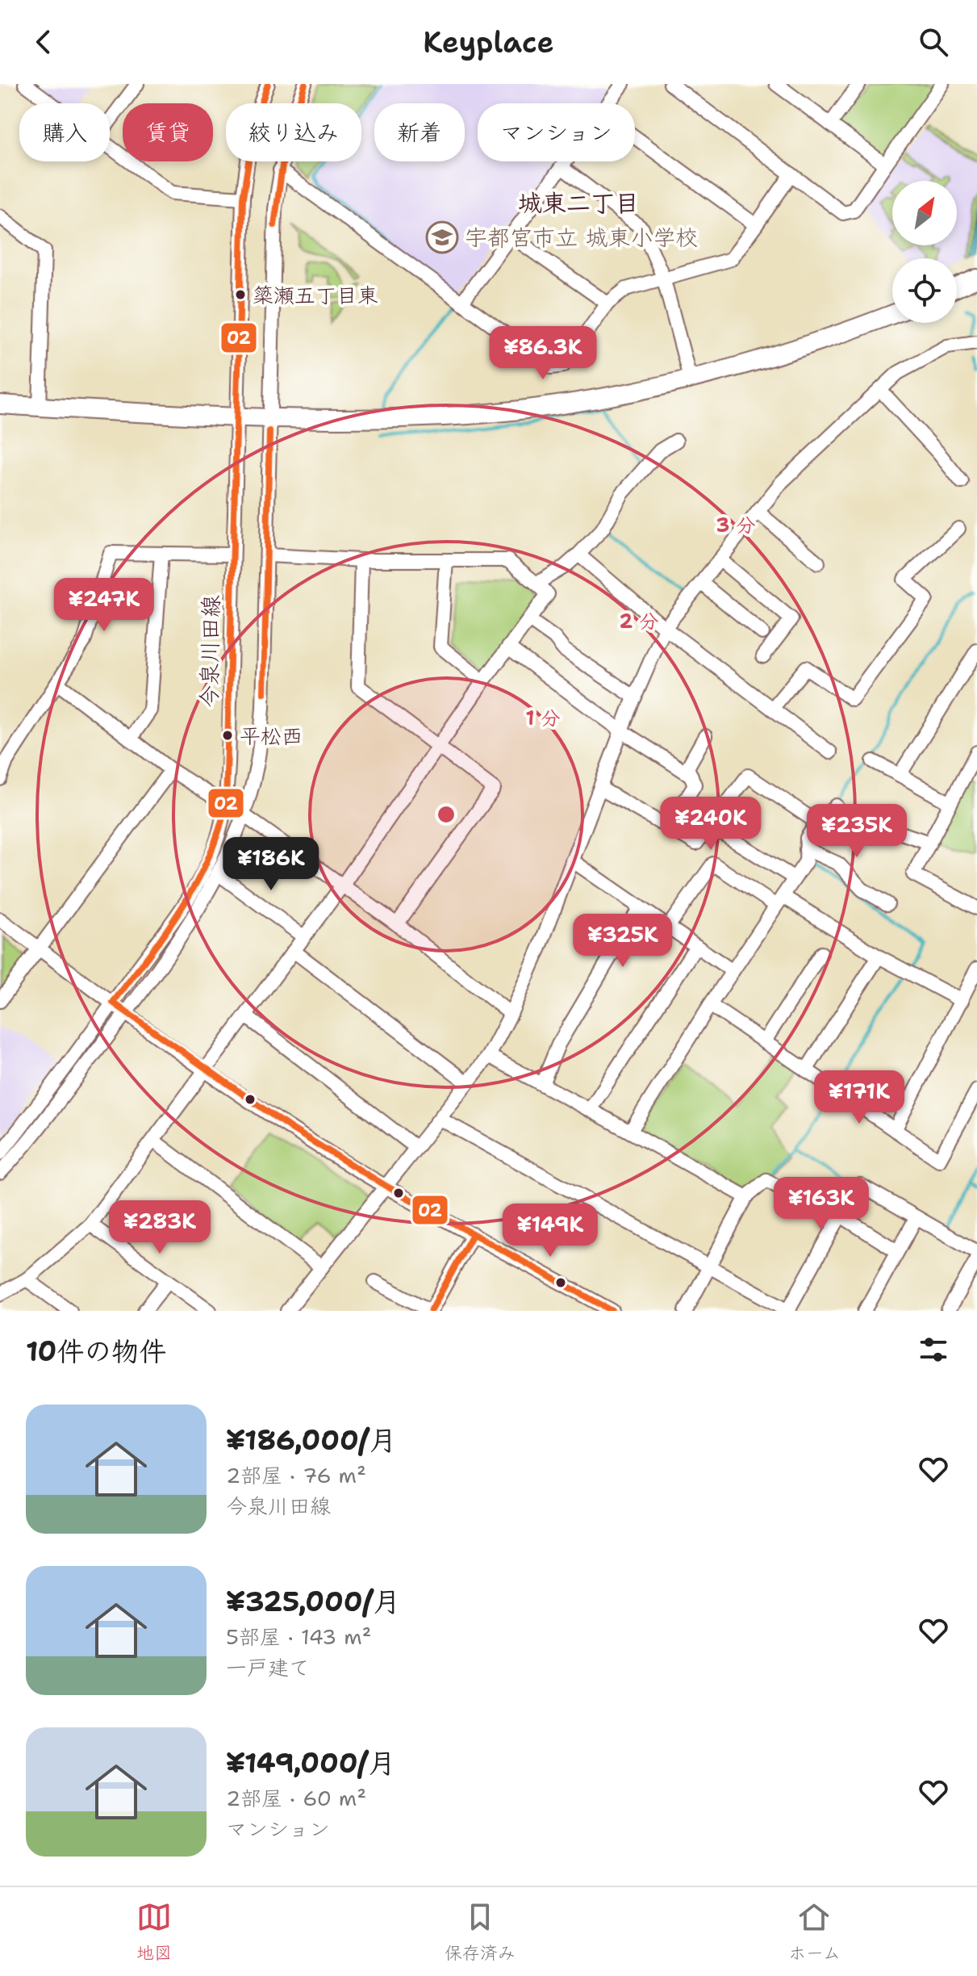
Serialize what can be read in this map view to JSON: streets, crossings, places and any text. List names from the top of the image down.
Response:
{
  "streets": {
    "street": ["今泉川田線"]
  },
  "districts": ["城東二丁目"],
  "places": {
    "school or university": ["宇都宮市立 城東小学校"],
    "other": ["簗瀬五丁目東", "平松西"]
  },
  "lines": ["transit line 02"],
  "north": "top right",
  "page": {
    "header": "Keyplace",
    "chip": [
      "購入",
      "賃貸",
      "絞り込み",
      "新着",
      "マンション"
    ],
    "price": [
      "¥86.3K",
      "¥247K",
      "¥240K",
      "¥235K",
      "¥186K",
      "¥325K",
      "¥171K",
      "¥163K",
      "¥283K",
      "¥149K"
    ],
    "heading": "10件の物件",
    "list": [
      {
        "name": "¥186,000/月",
        "note": "2部屋 · 76 m² · 今泉川田線"
      },
      {
        "name": "¥325,000/月",
        "note": "5部屋 · 143 m² · 一戸建て"
      },
      {
        "name": "¥149,000/月",
        "note": "2部屋 · 60 m² · マンション"
      }
    ],
    "tabs": ["地図", "保存済み", "ホーム"]
  },
  "rings": ["3 分", "2 分", "1 分"]
}
